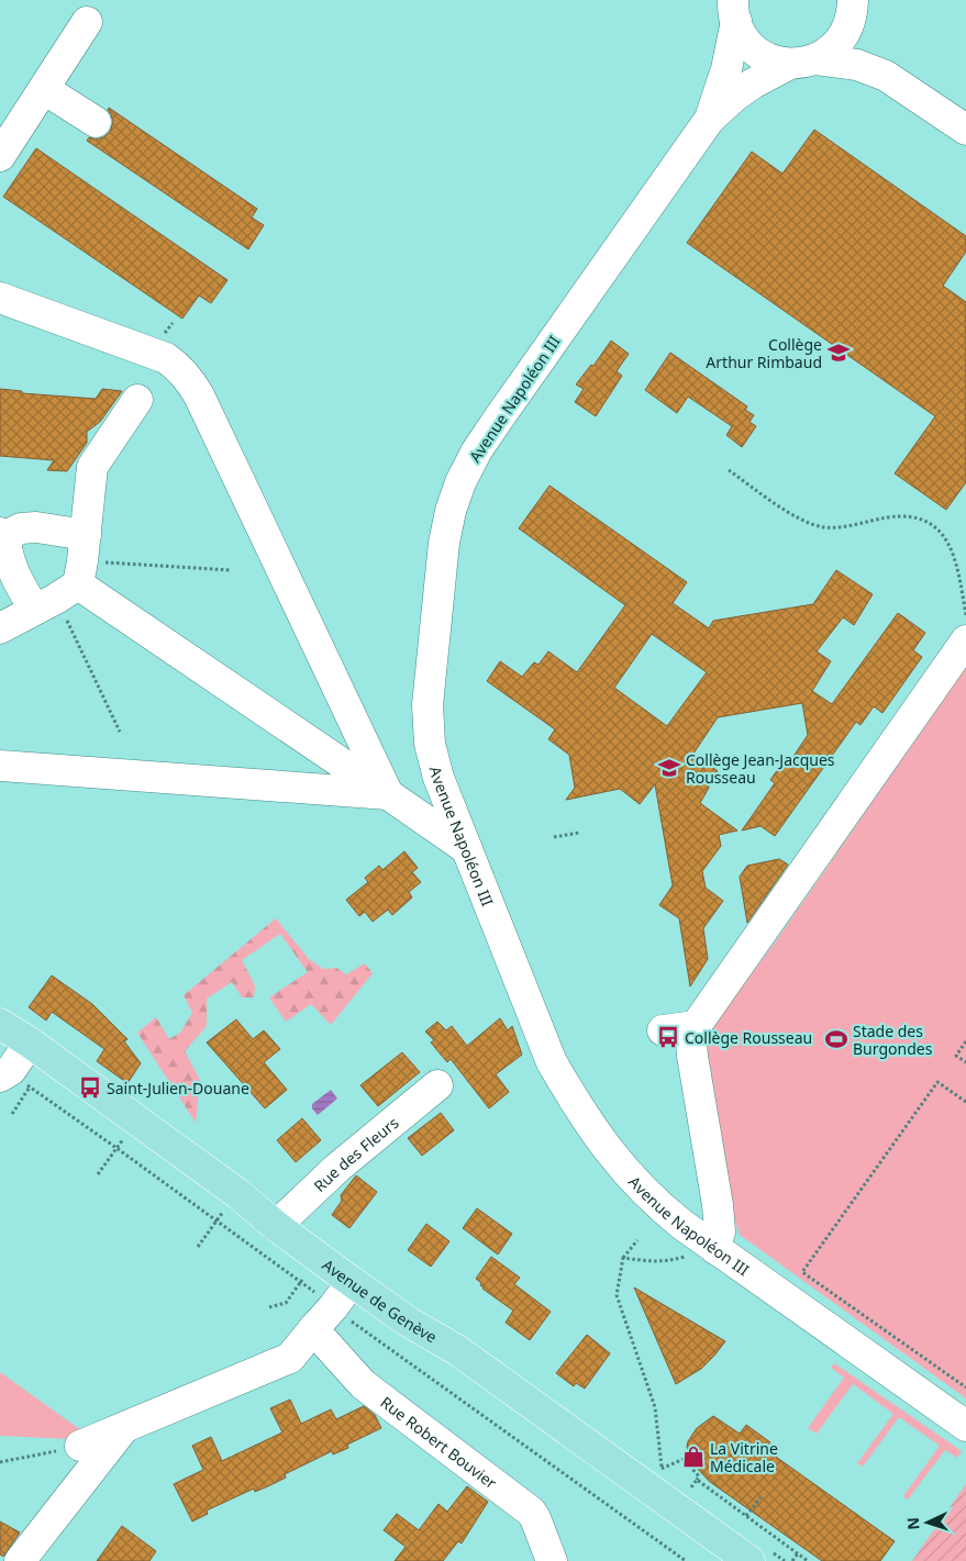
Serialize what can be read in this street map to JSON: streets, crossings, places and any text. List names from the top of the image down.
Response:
{
  "streets": {
    "main road": ["Avenue de Genève"],
    "street": ["Avenue Napoléon III", "Rue des Fleurs", "Rue Robert Bouvier"]
  },
  "crossings": [
    ["Rue des Fleurs", "Avenue de Genève"]
  ],
  "places": {
    "school or university": ["Collège Arthur Rimbaud", "Collège Jean-Jacques Rousseau"],
    "bus stop": ["Collège Rousseau", "Saint-Julien-Douane"],
    "sports": ["Stade des Burgondes"],
    "shop": ["La Vitrine Médicale"]
  },
  "north": "left"
}
